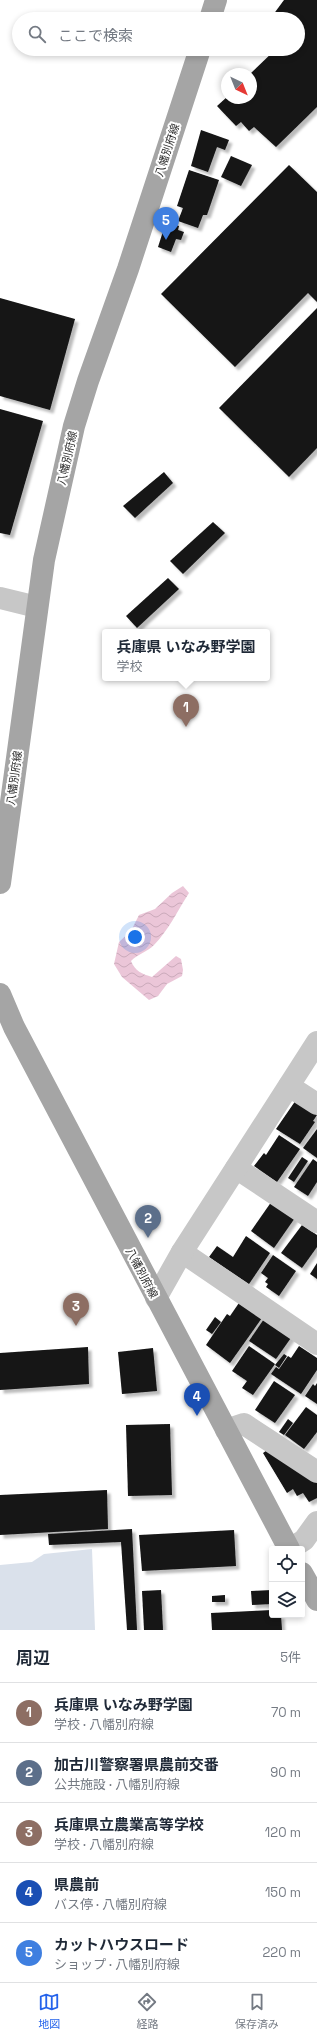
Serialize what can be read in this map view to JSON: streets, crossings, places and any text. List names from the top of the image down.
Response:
{
  "streets": {
    "main road": ["八幡別府線"]
  },
  "north": "bottom right",
  "page": {
    "search": "ここで検索",
    "pins": [
      "5",
      "1",
      "2",
      "3",
      "4"
    ],
    "popup": ["兵庫県 いなみ野学園", "学校"],
    "heading": ["周辺", "5件"],
    "list": [
      {
        "mark": "1",
        "name": "兵庫県 いなみ野学園",
        "note": "学校 · 八幡別府線",
        "value": "70 m"
      },
      {
        "mark": "2",
        "name": "加古川警察署県農前交番",
        "note": "公共施設 · 八幡別府線",
        "value": "90 m"
      },
      {
        "mark": "3",
        "name": "兵庫県立農業高等学校",
        "note": "学校 · 八幡別府線",
        "value": "120 m"
      },
      {
        "mark": "4",
        "name": "県農前",
        "note": "バス停 · 八幡別府線",
        "value": "150 m"
      },
      {
        "mark": "5",
        "name": "カットハウスロード",
        "note": "ショップ · 八幡別府線",
        "value": "220 m"
      }
    ],
    "nav": ["地図", "経路", "保存済み"]
  }
}
